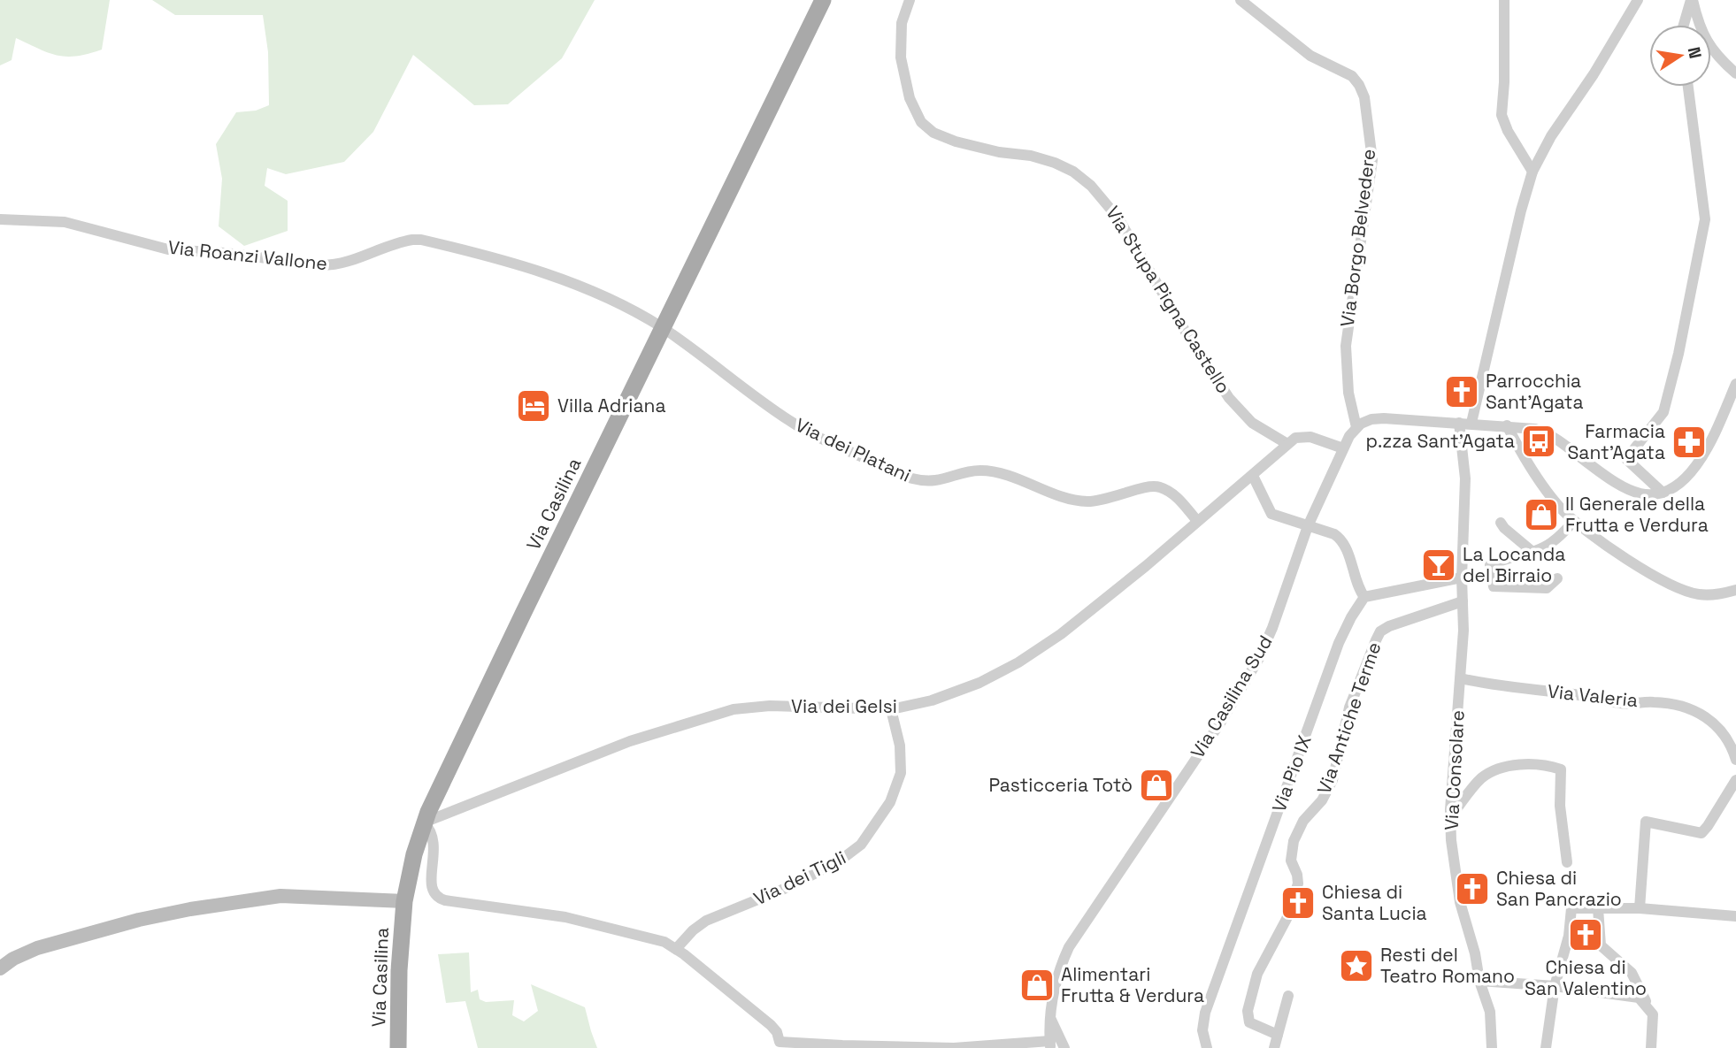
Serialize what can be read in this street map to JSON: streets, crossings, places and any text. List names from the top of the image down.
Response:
{
  "streets": {
    "main road": ["Via Casilina"],
    "street": [
      "Via Borgo Belvedere",
      "Via Roanzi Vallone",
      "Via Stupa Pigna Castello",
      "Via dei Platani",
      "Via Valeria",
      "Via Casilina Sud",
      "Via dei Gelsi",
      "Via Antiche Terme",
      "Via Consolare",
      "Via Pio IX",
      "Via dei Tigli"
    ]
  },
  "crossings": [
    ["Via Borgo Belvedere", "Via Casilina Sud"],
    ["Via Roanzi Vallone", "Via dei Platani"],
    ["Via Roanzi Vallone", "Via Casilina"],
    ["Via Stupa Pigna Castello", "Via dei Gelsi"],
    ["Via dei Platani", "Via Casilina"],
    ["Via dei Platani", "Via dei Gelsi"],
    ["Via Casilina", "Via dei Gelsi"],
    ["Via Valeria", "Via Consolare"],
    ["Via dei Gelsi", "Via dei Tigli"],
    ["Via Antiche Terme", "Via Consolare"]
  ],
  "places": {
    "church": [
      "Parrocchia Sant'Agata",
      "Chiesa di San Pancrazio",
      "Chiesa di Santa Lucia",
      "Chiesa di San Valentino"
    ],
    "hotel": ["Villa Adriana"],
    "bus stop": ["p.zza Sant'Agata"],
    "pharmacy": ["Farmacia Sant'Agata"],
    "shop": ["Il Generale della Frutta e Verdura", "Pasticceria Totò", "Alimentari Frutta & Verdura"],
    "bar": ["La Locanda del Birraio"],
    "place": ["Resti del Teatro Romano"]
  },
  "north": "right"
}
